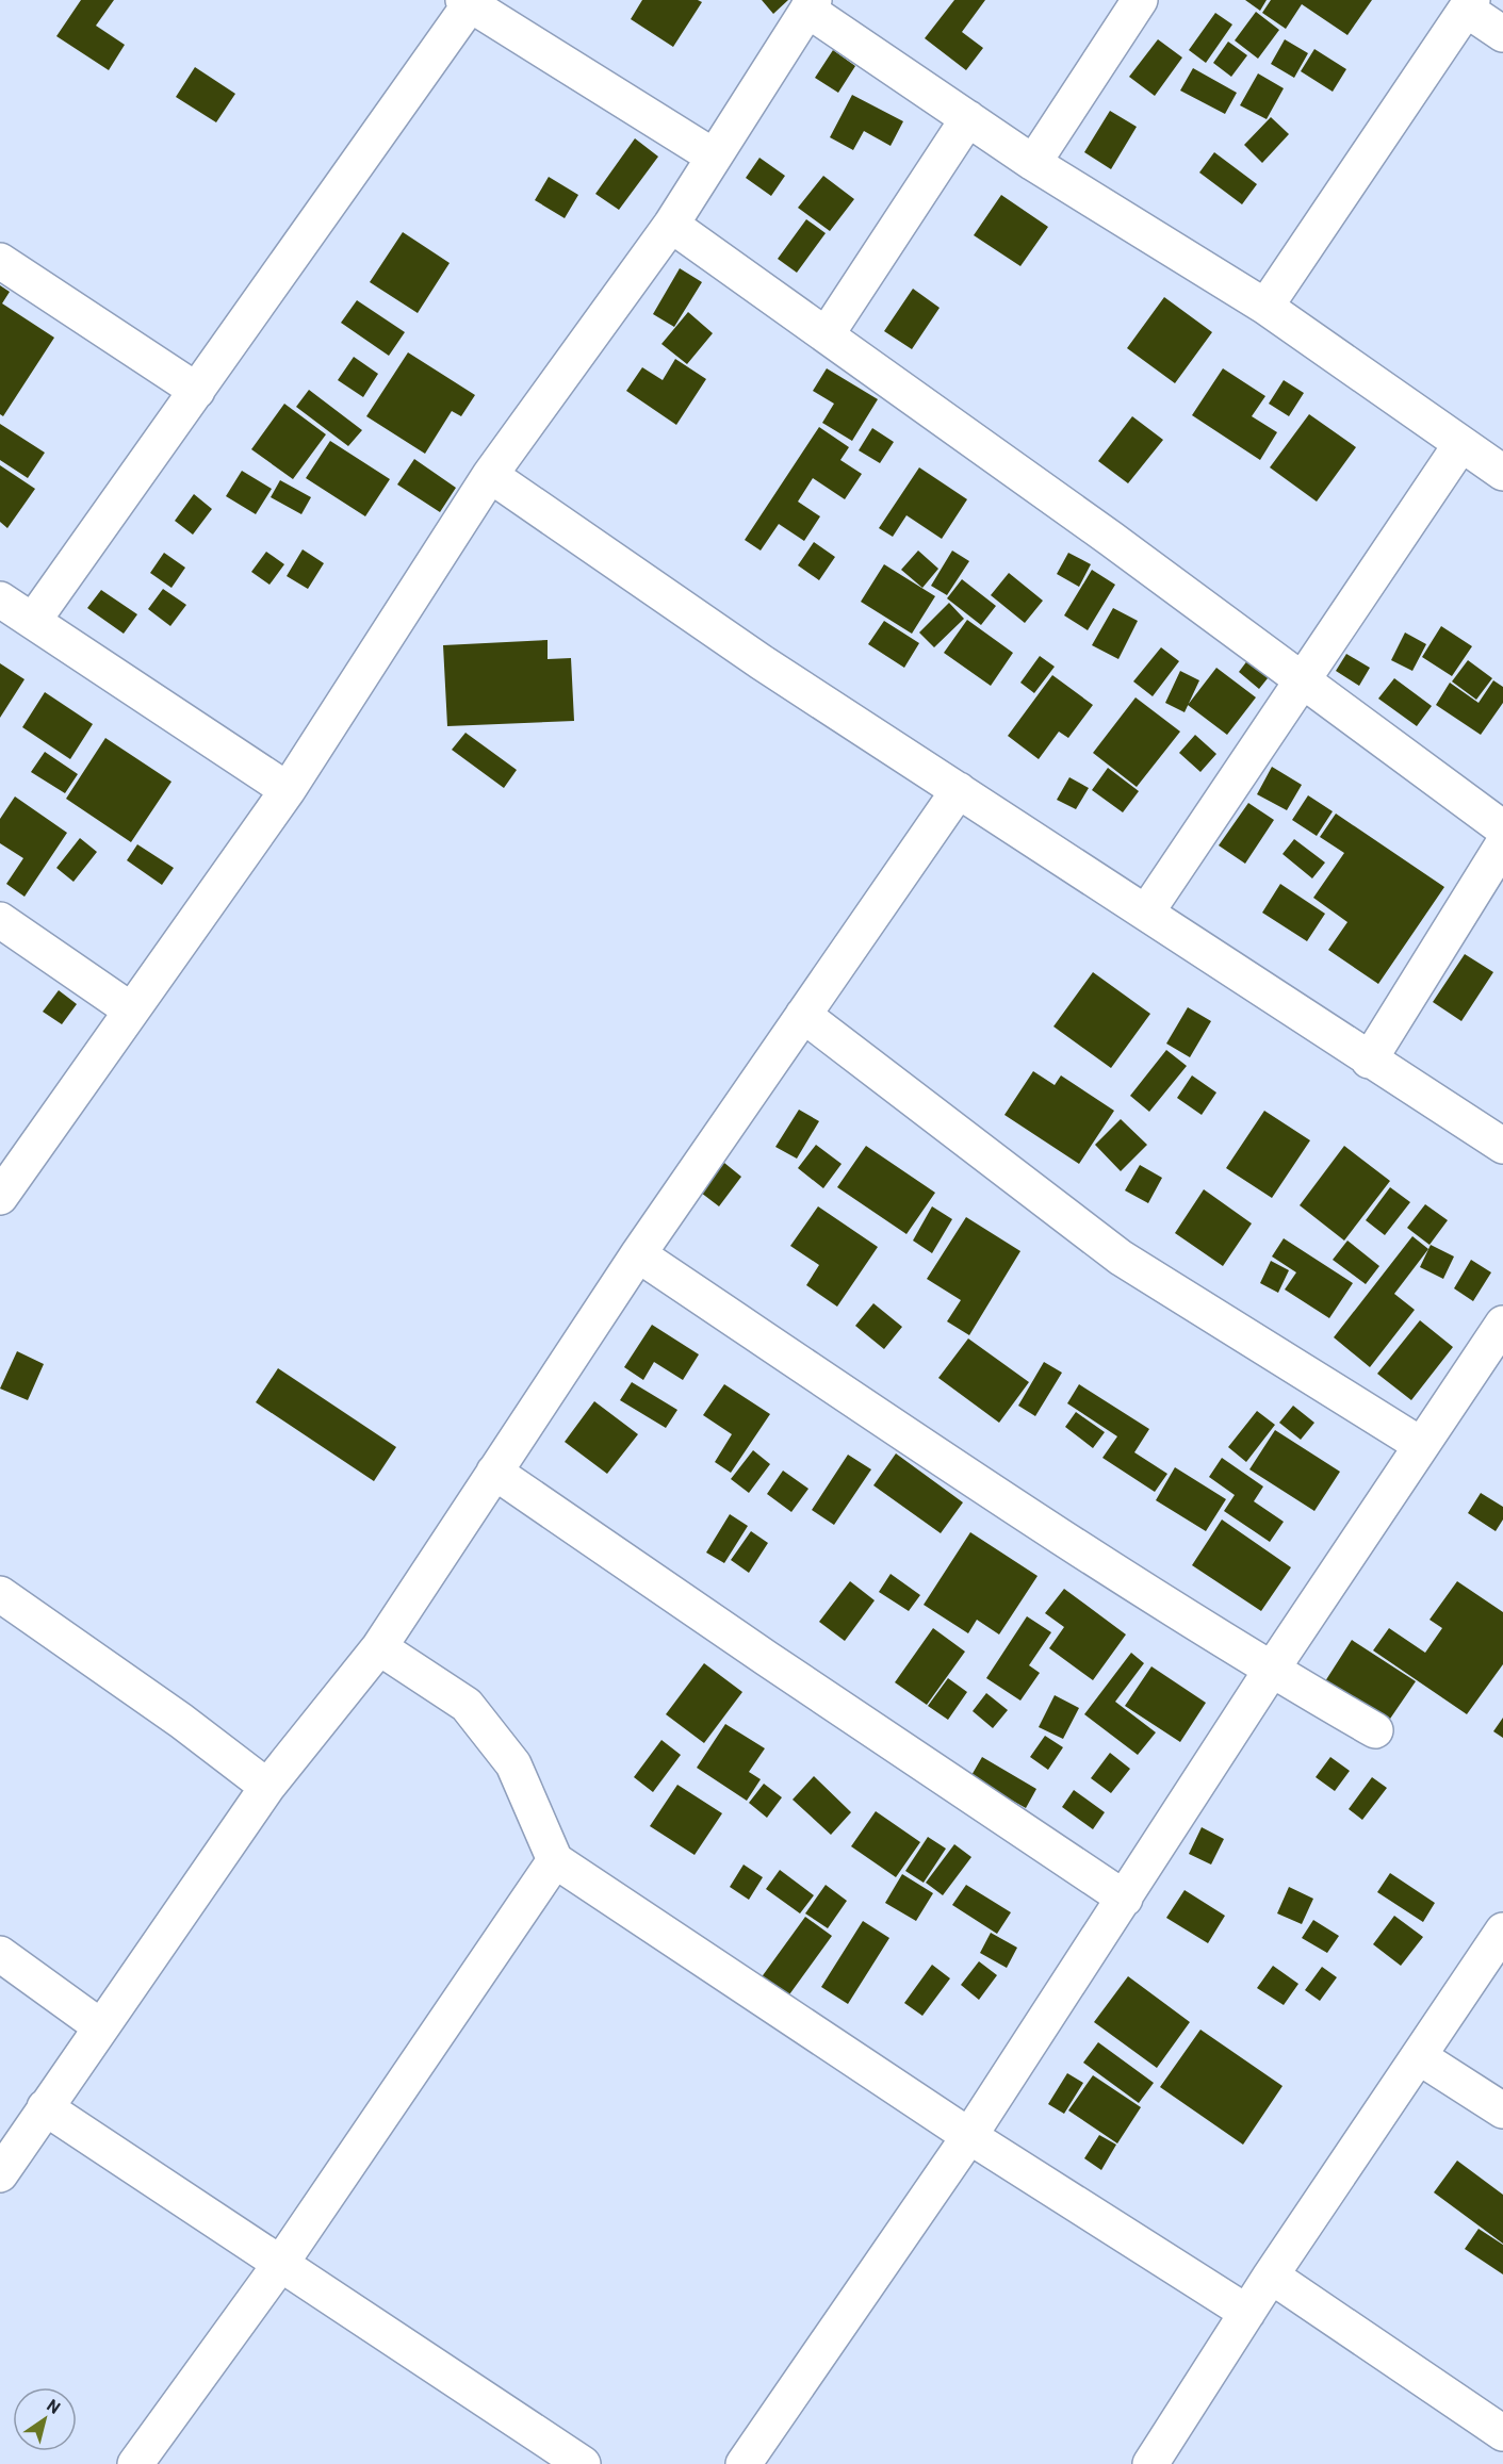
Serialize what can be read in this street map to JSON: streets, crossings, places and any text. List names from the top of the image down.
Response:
{
  "north": "top right"
}
